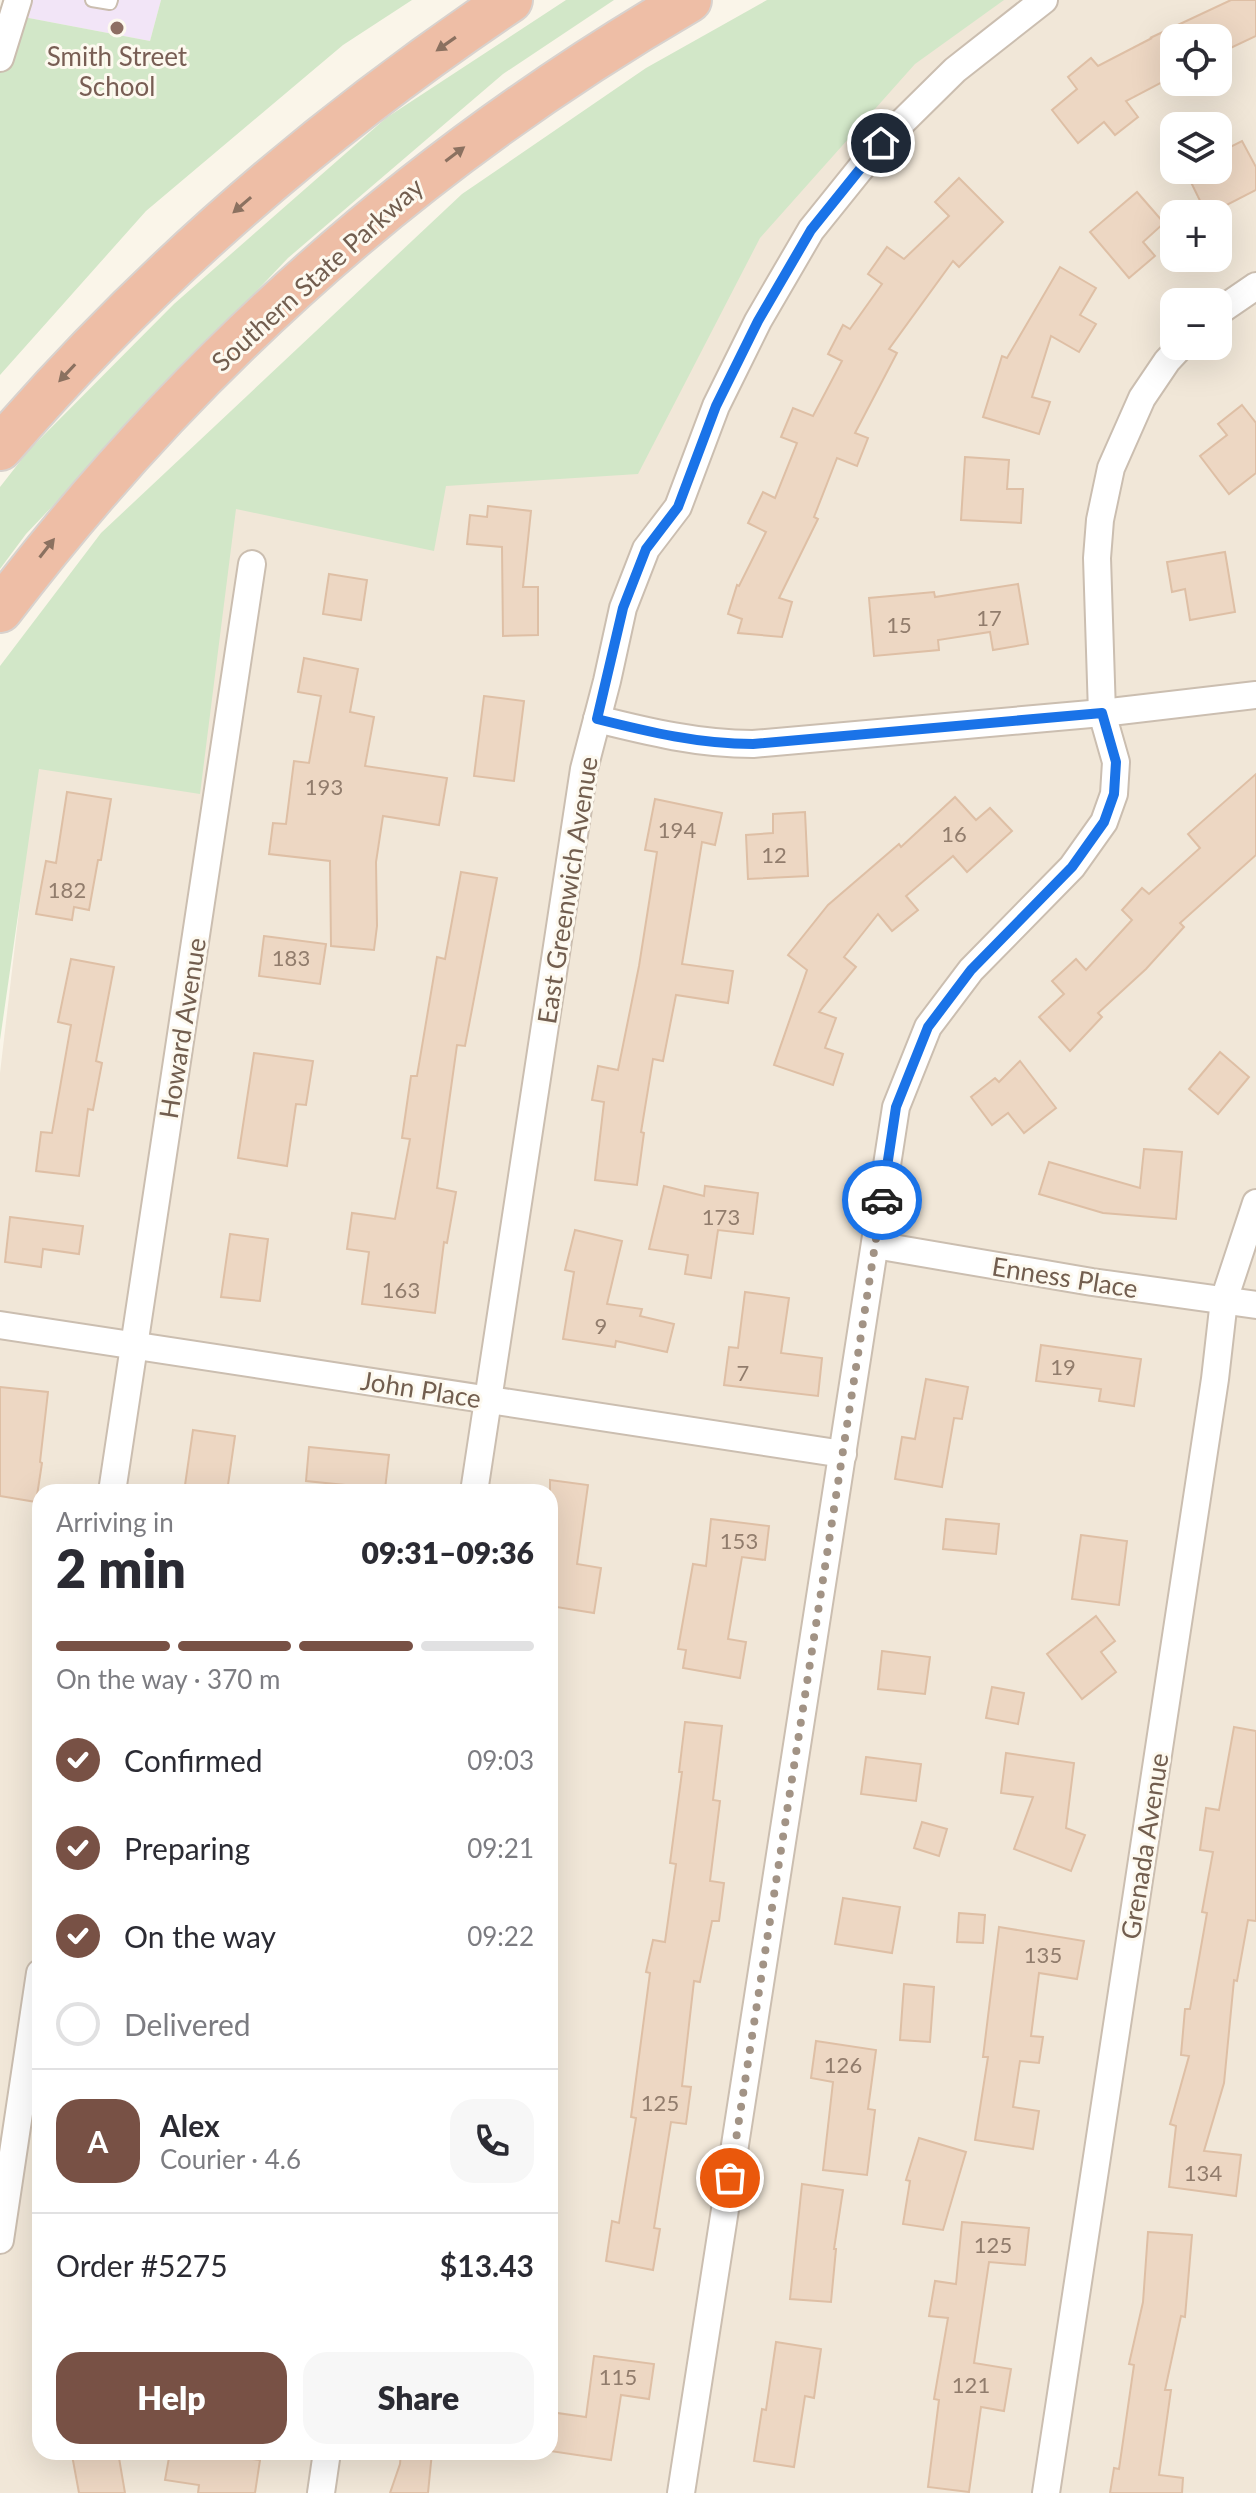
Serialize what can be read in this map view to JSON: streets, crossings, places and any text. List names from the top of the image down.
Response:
{
  "streets": {
    "highway": ["Southern State Parkway"],
    "street": [
      "East Greenwich Avenue",
      "Howard Avenue",
      "Enness Place",
      "John Place",
      "Grenada Avenue"
    ]
  },
  "crossings": [
    ["East Greenwich Avenue", "John Place"],
    ["Howard Avenue", "John Place"],
    ["Enness Place", "Grenada Avenue"]
  ],
  "places": ["Smith Street School"],
  "house_numbers": [
    "17",
    "15",
    "193",
    "194",
    "16",
    "12",
    "182",
    "183",
    "173",
    "163",
    "9",
    "19",
    "7",
    "153",
    "135",
    "126",
    "125",
    "134",
    "125",
    "115",
    "121"
  ],
  "page": {
    "map_buttons": ["+", "−"],
    "heading": ["2 min", "Arriving in", "09:31–09:36"],
    "panel": [
      "Alex",
      "Courier · 4.6",
      "Order #5275",
      "$13.43"
    ],
    "bar": "On the way · 370 m",
    "list": [
      ["Confirmed", "09:03"],
      ["Preparing", "09:21"],
      ["On the way", "09:22"],
      "Delivered"
    ],
    "round": "A",
    "buttons": ["Help", "Share"]
  }
}
